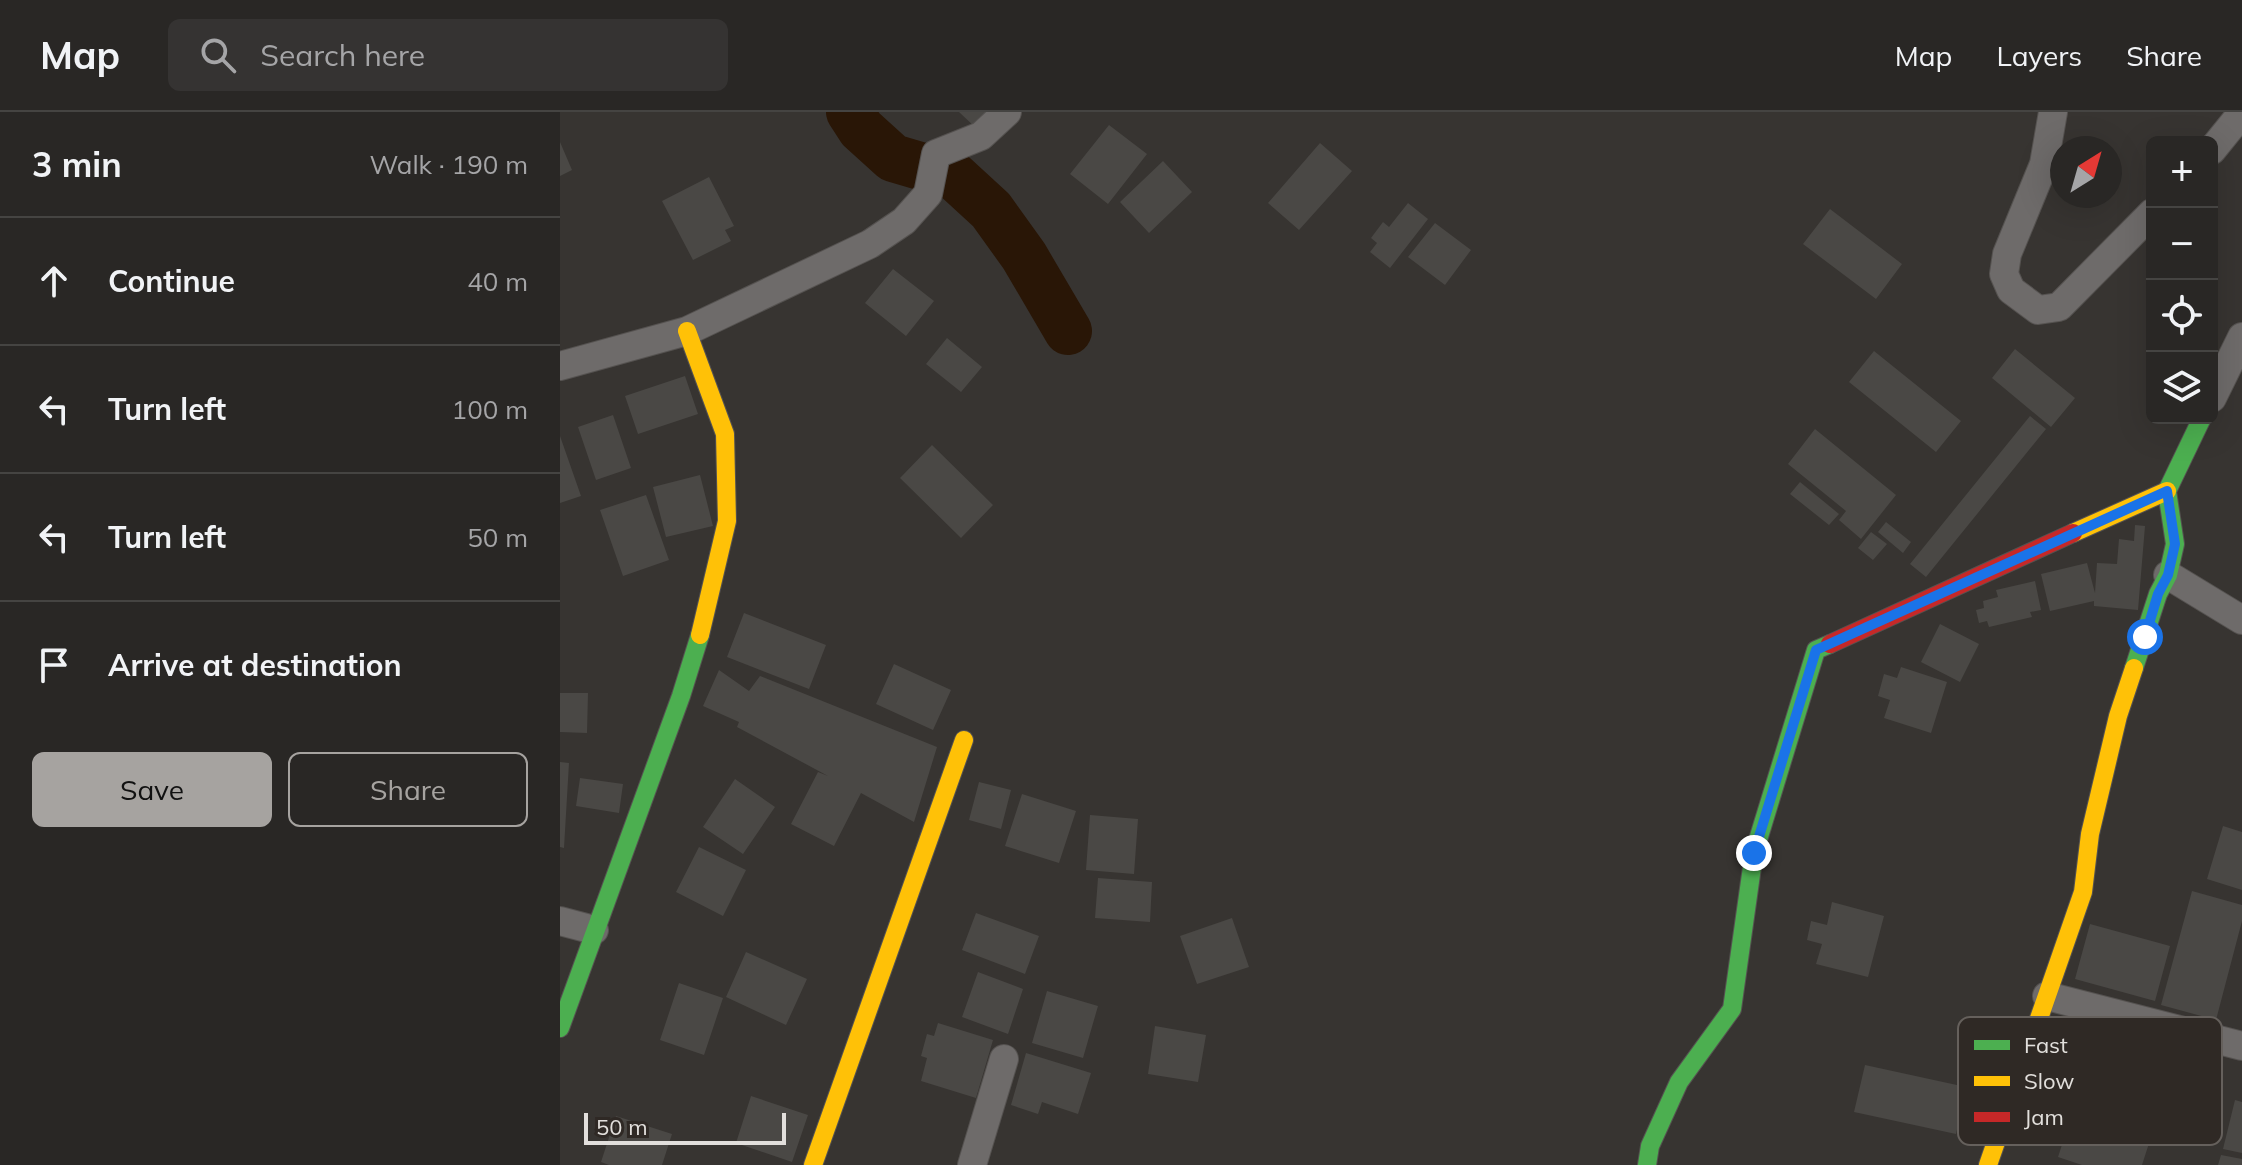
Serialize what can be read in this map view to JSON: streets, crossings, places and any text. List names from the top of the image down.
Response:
{
  "legend": ["Fast", "Slow", "Jam"],
  "scale_bar": "50 m",
  "north": "top right",
  "page": {
    "header": "Map",
    "search": "Search here",
    "nav": ["Map", "Layers", "Share"],
    "heading": ["3 min", "Walk · 190 m"],
    "map_buttons": ["+", "−"],
    "list": [
      ["Continue", "40 m"],
      ["Turn left", "100 m"],
      ["Turn left", "50 m"],
      "Arrive at destination"
    ],
    "buttons": ["Save", "Share"],
    "scale": "50 m"
  }
}
